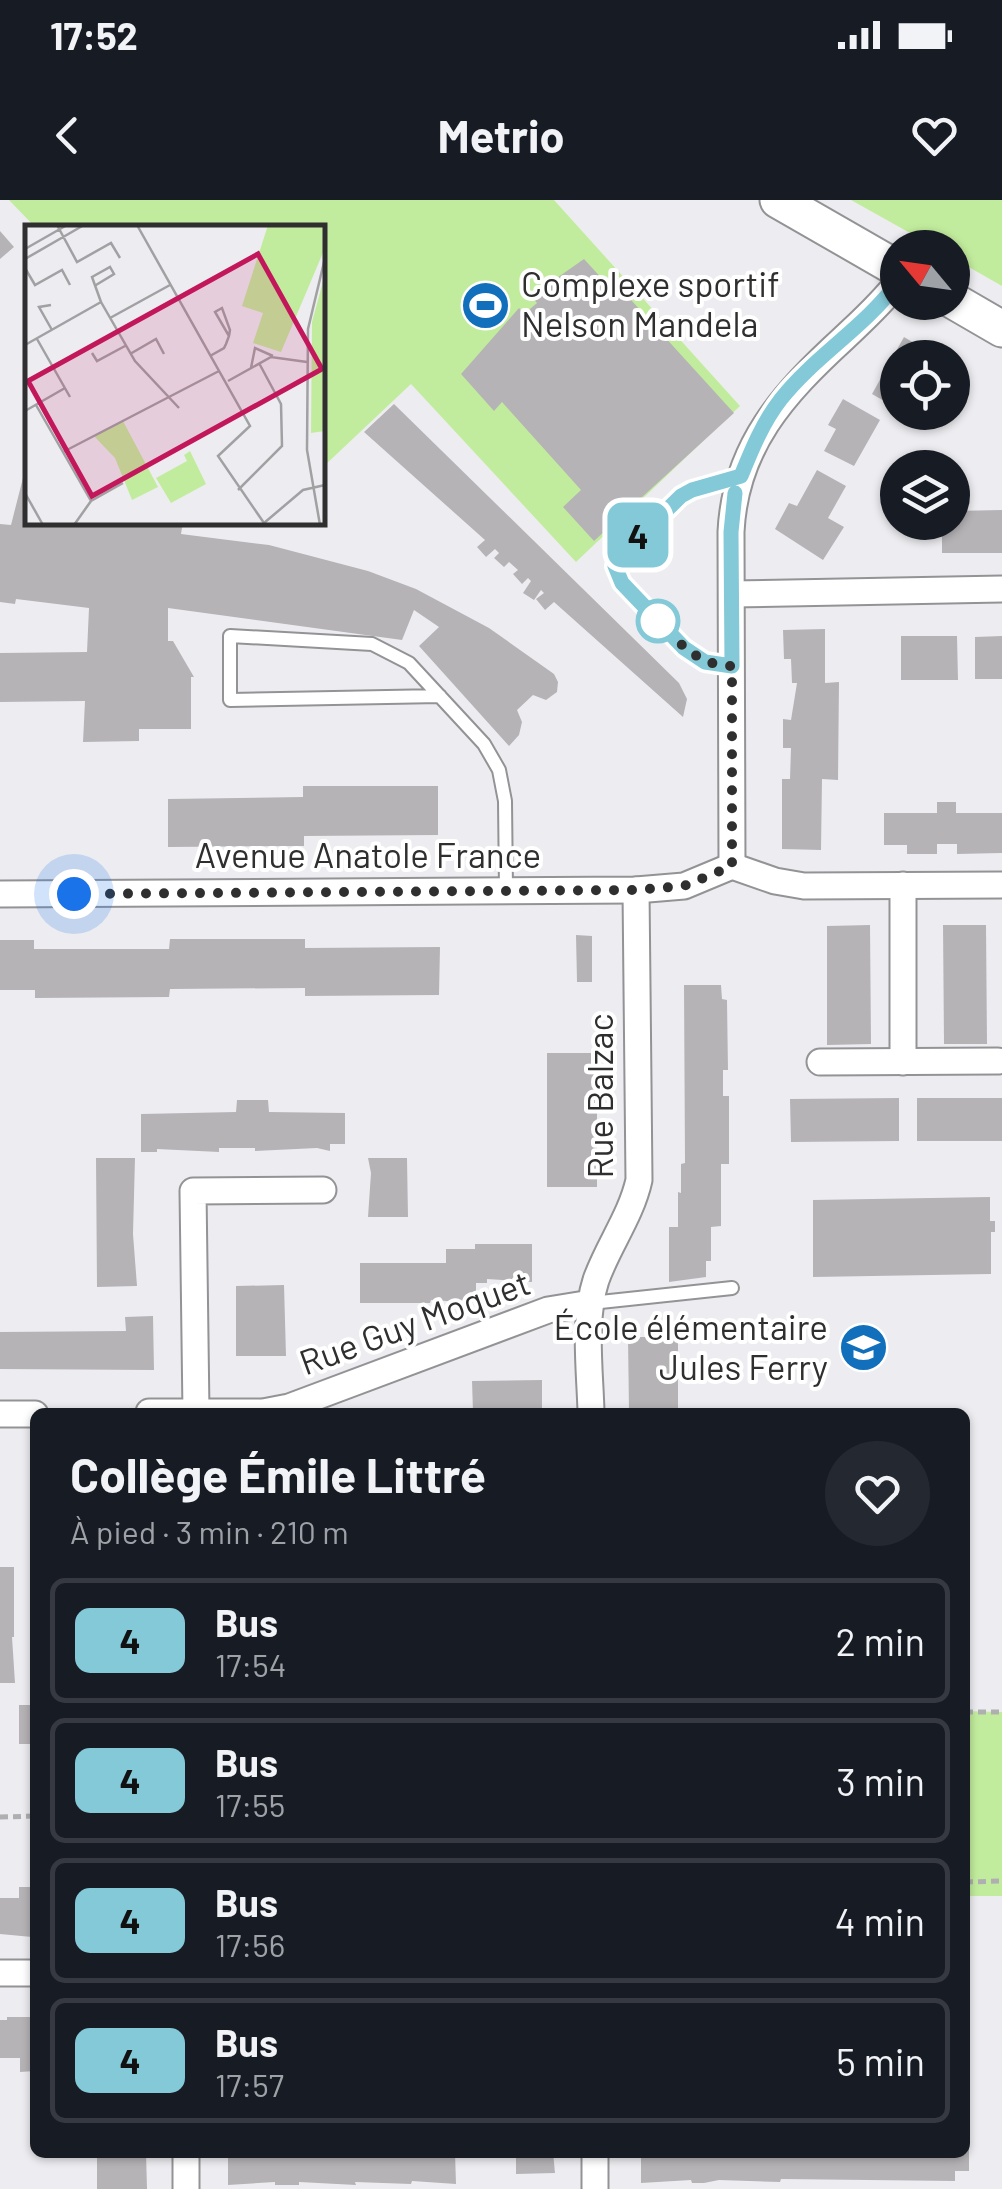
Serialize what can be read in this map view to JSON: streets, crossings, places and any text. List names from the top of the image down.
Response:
{
  "streets": {
    "street": ["Avenue Anatole France", "Rue Balzac", "Rue Guy Moquet"]
  },
  "crossings": [
    ["Avenue Anatole France", "Rue Balzac"],
    ["Rue Balzac", "Rue Guy Moquet"]
  ],
  "places": {
    "sports": ["Complexe sportif Nelson Mandela"],
    "school or university": ["École élémentaire Jules Ferry"]
  },
  "lines": ["bus line 4"],
  "north": "top left",
  "page": {
    "status": "17:52",
    "header": "Metrio",
    "on_map": "4",
    "heading": ["Collège Émile Littré", "À pied · 3 min · 210 m"],
    "list": [
      {
        "mark": "4",
        "name": "Bus",
        "note": "17:54",
        "value": "2 min"
      },
      {
        "mark": "4",
        "name": "Bus",
        "note": "17:55",
        "value": "3 min"
      },
      {
        "mark": "4",
        "name": "Bus",
        "note": "17:56",
        "value": "4 min"
      },
      {
        "mark": "4",
        "name": "Bus",
        "note": "17:57",
        "value": "5 min"
      }
    ]
  }
}
